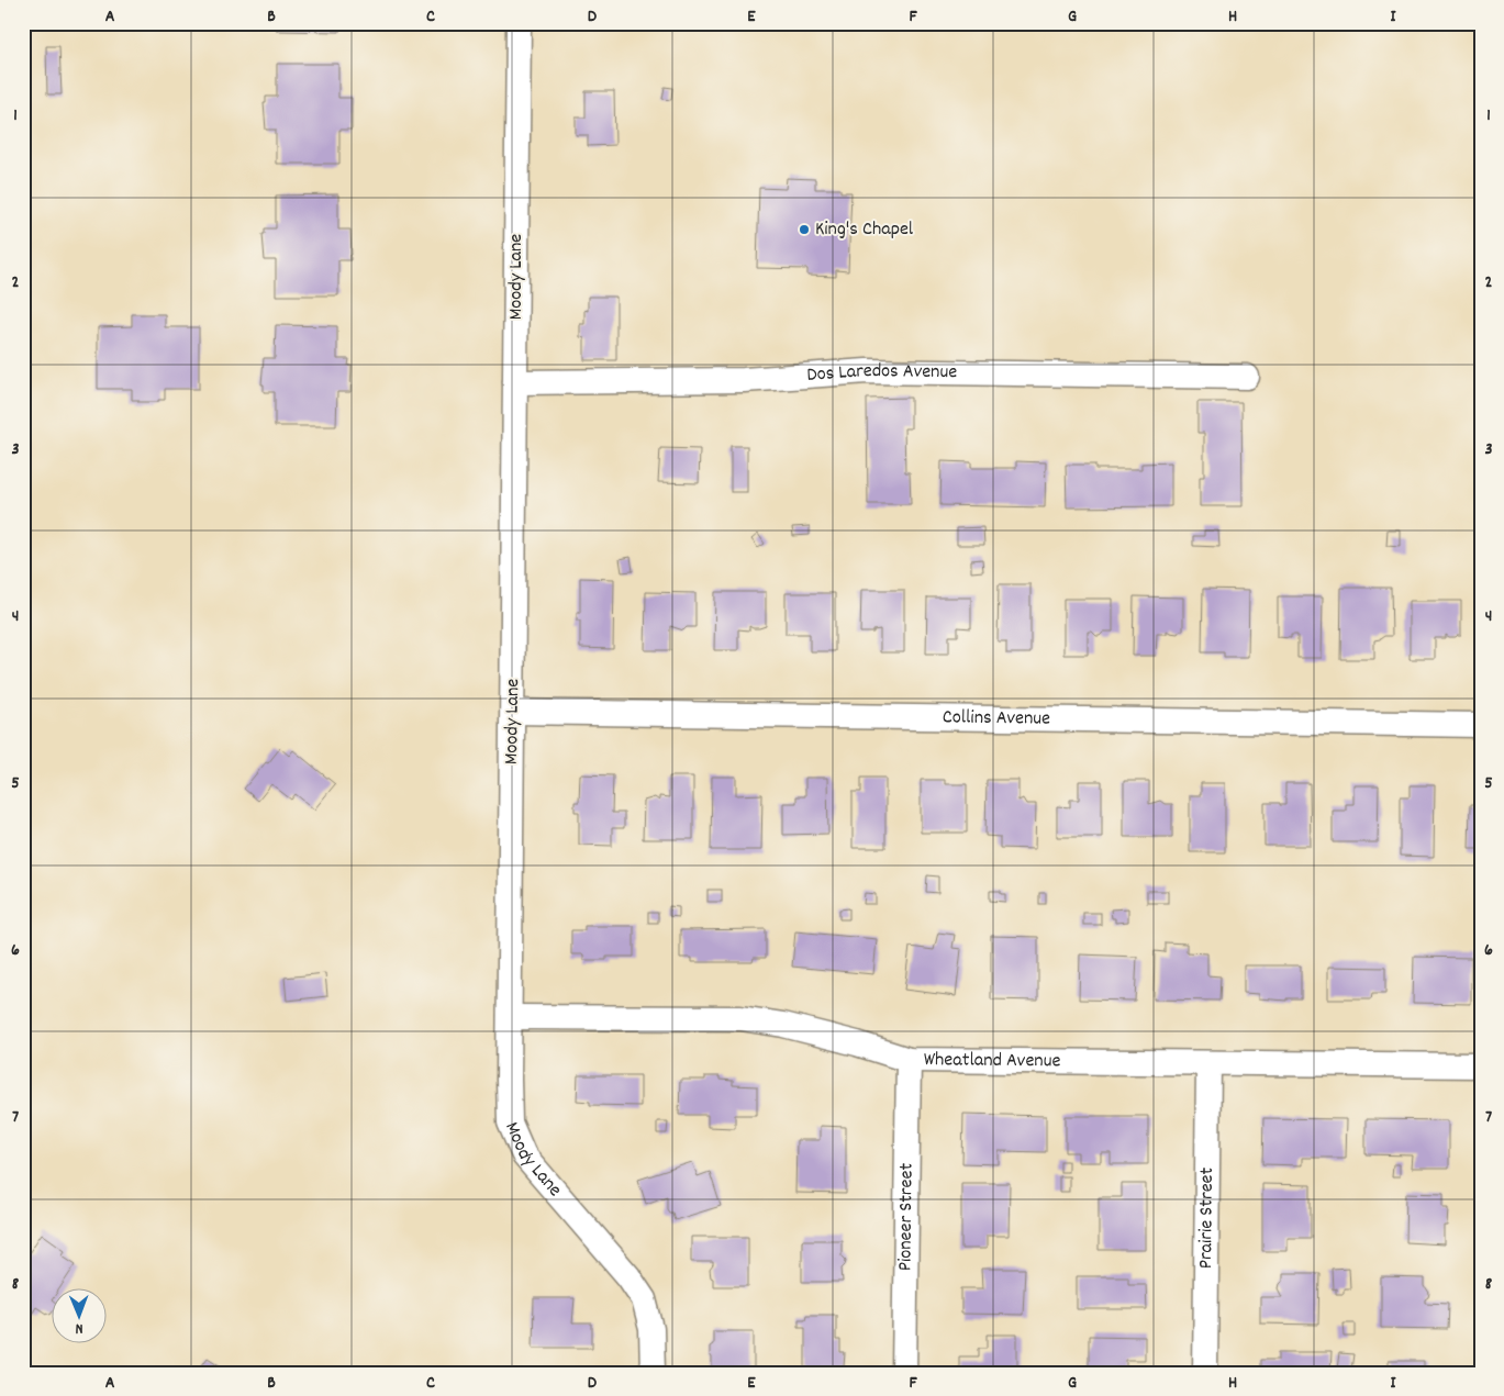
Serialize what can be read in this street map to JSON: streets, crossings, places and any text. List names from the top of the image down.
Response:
{
  "streets": {
    "street": [
      "Moody Lane",
      "Dos Laredos Avenue",
      "Collins Avenue",
      "Wheatland Avenue",
      "Pioneer Street",
      "Prairie Street"
    ]
  },
  "crossings": [
    ["Moody Lane", "Dos Laredos Avenue"],
    ["Moody Lane", "Collins Avenue"],
    ["Moody Lane", "Wheatland Avenue"],
    ["Wheatland Avenue", "Pioneer Street"],
    ["Wheatland Avenue", "Prairie Street"]
  ],
  "places": ["King's Chapel"],
  "north": "bottom",
  "grid": {
    "columns": [
      "A",
      "B",
      "C",
      "D",
      "E",
      "F",
      "G",
      "H",
      "I"
    ],
    "rows": [
      "1",
      "2",
      "3",
      "4",
      "5",
      "6",
      "7",
      "8"
    ]
  }
}
